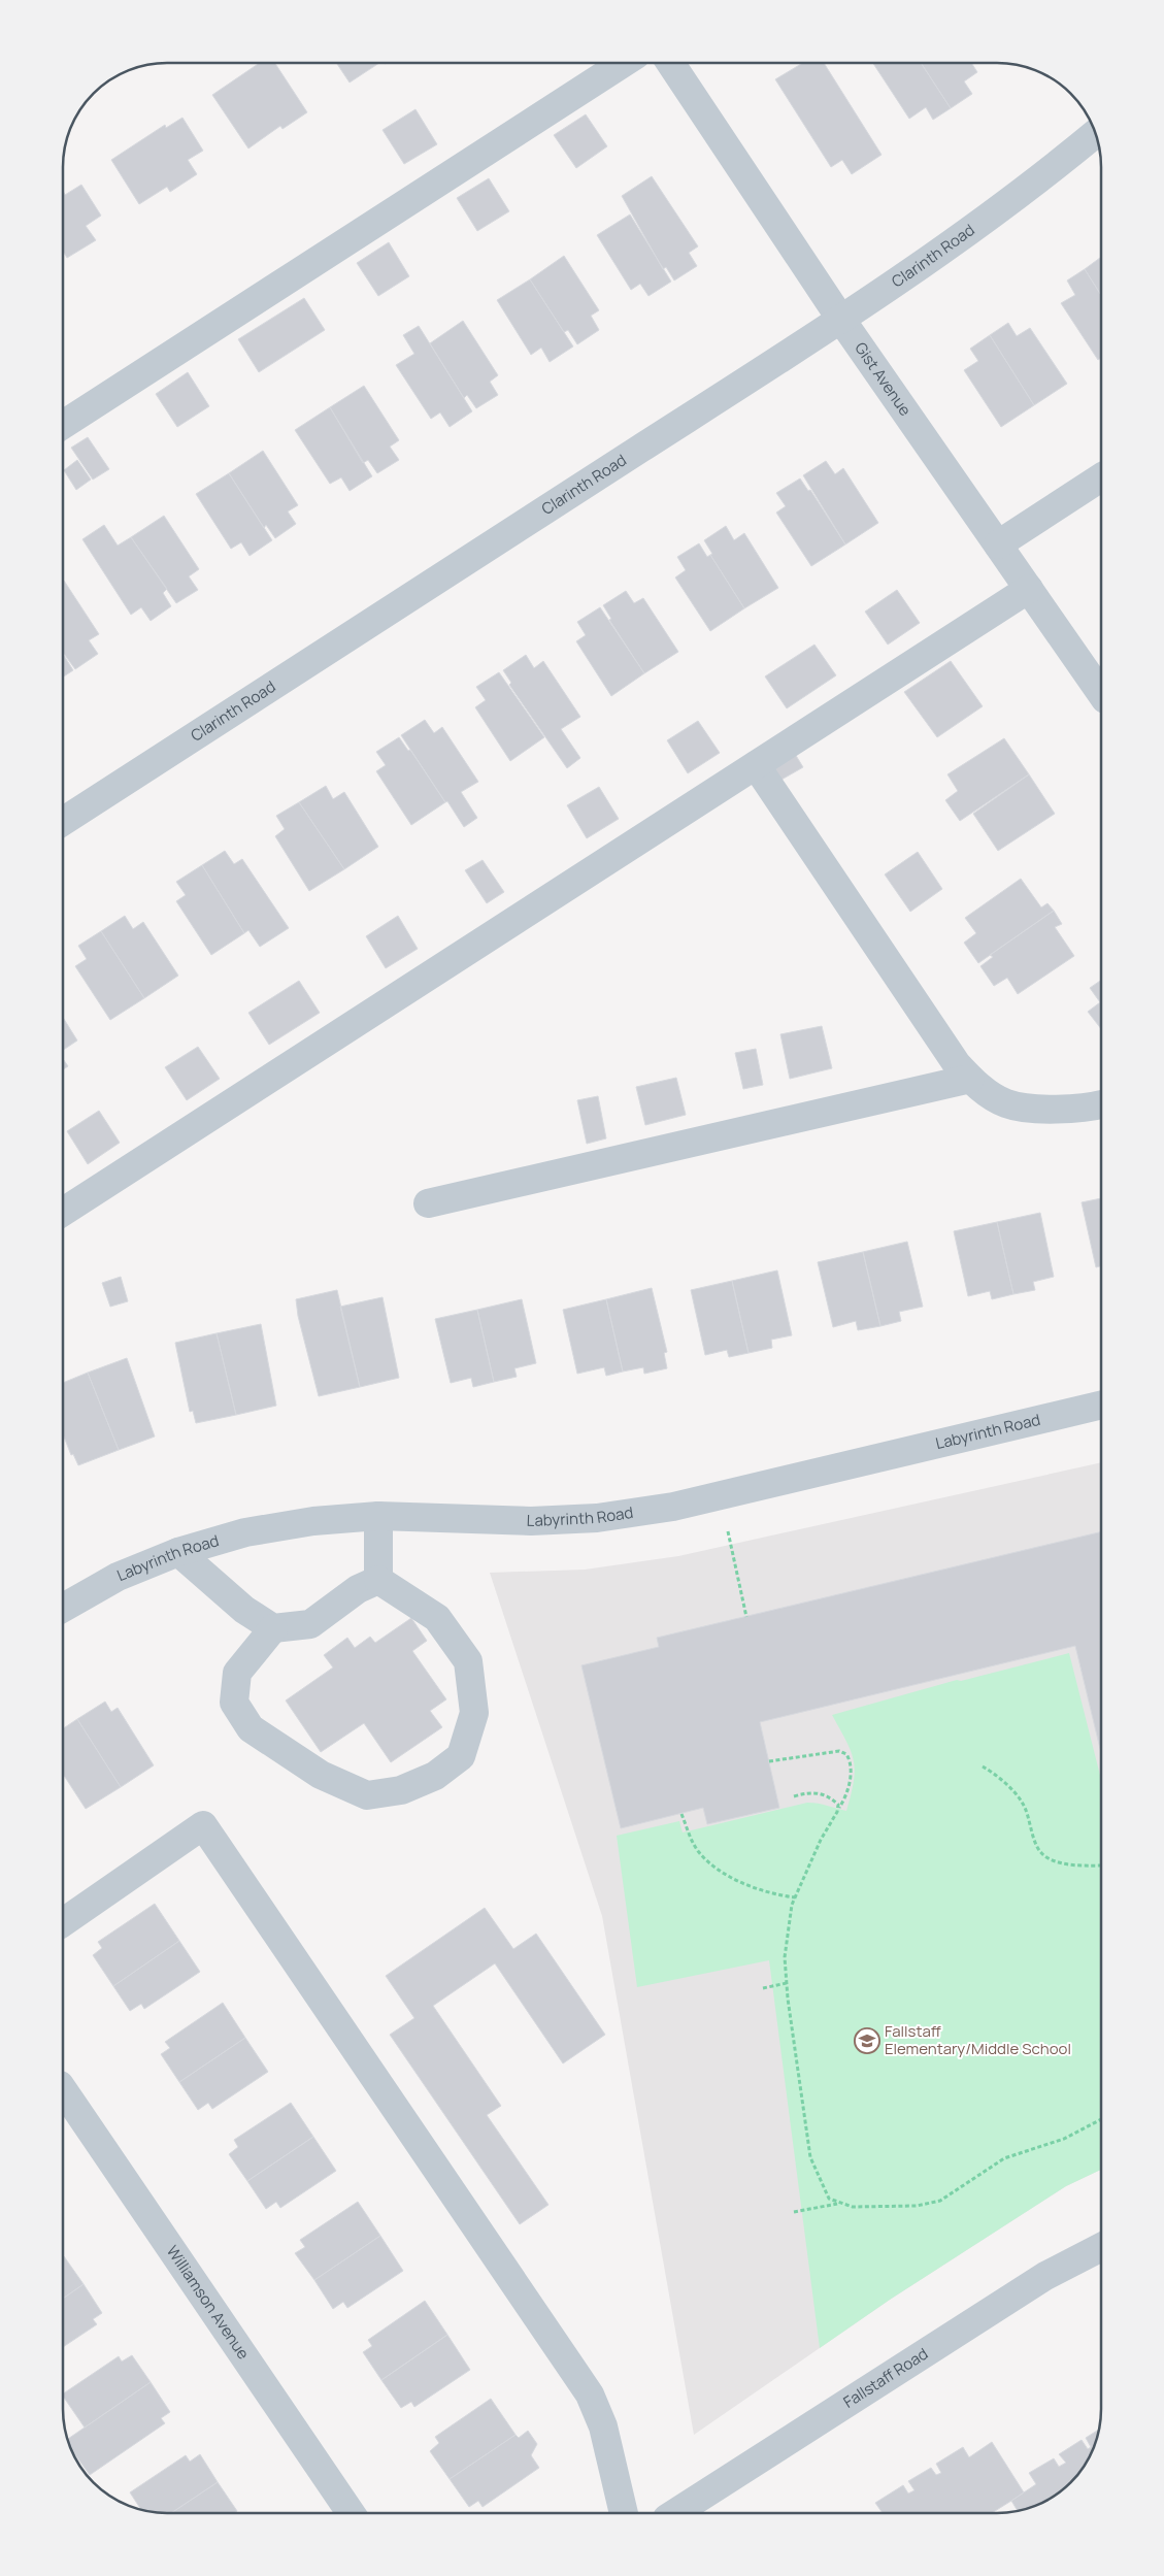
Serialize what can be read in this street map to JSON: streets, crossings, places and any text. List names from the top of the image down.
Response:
{
  "streets": {
    "street": [
      "Clarinth Road",
      "Gist Avenue",
      "Labyrinth Road",
      "Williamson Avenue",
      "Fallstaff Road"
    ]
  },
  "crossings": [
    ["Clarinth Road", "Gist Avenue"]
  ],
  "places": {
    "school or university": ["Fallstaff Elementary/Middle School"]
  }
}
